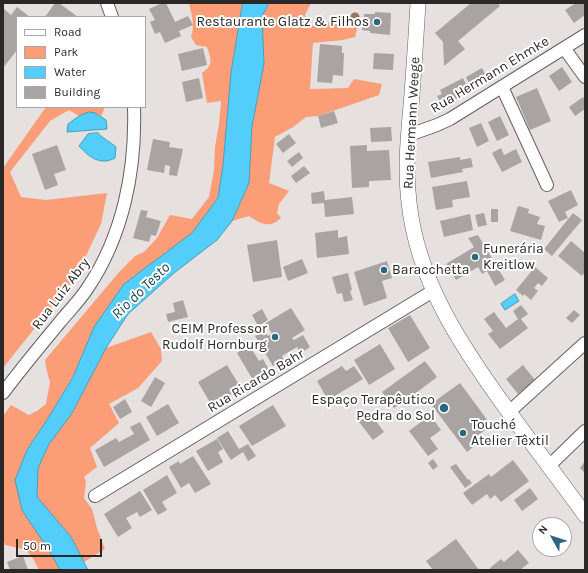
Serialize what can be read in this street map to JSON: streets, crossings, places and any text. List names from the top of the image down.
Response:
{
  "streets": {
    "main road": ["Rua Hermann Weege"],
    "street": ["Rua Hermann Ehmke", "Rua Luiz Abry", "Rua Ricardo Bahr"]
  },
  "crossings": [
    ["Rua Hermann Ehmke", "Rua Hermann Weege"],
    ["Rua Hermann Weege", "Rua Ricardo Bahr"]
  ],
  "water": ["Rio do Testo"],
  "places": [
    "Restaurante Glatz & Filhos",
    "Funerária Kreitlow",
    "Baracchetta",
    "CEIM Professor Rudolf Hornburg",
    "Espaço Terapêutico Pedra do Sol",
    "Touché Atelier Têxtil"
  ],
  "legend": [
    "Road",
    "Park",
    "Water",
    "Building"
  ],
  "scale_bar": "50 m",
  "north": "top left"
}
